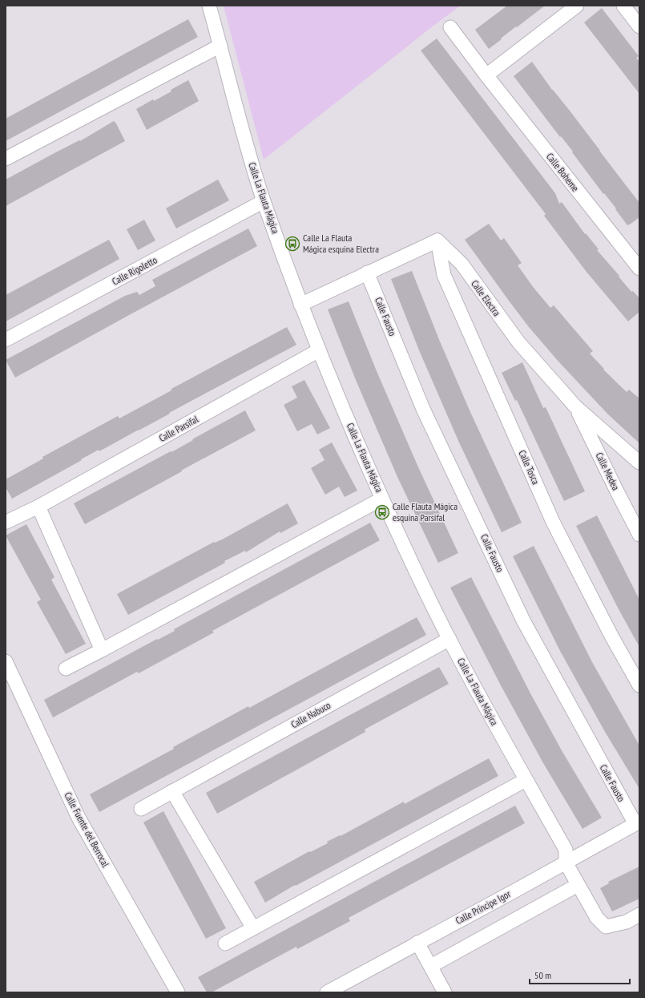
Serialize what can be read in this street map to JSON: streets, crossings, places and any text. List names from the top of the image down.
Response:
{
  "streets": {
    "street": [
      "Calle Boheme",
      "Calle La Flauta Mágica",
      "Calle Rigoletto",
      "Calle Electra",
      "Calle Fausto",
      "Calle Parsifal",
      "Calle Tosca",
      "Calle Medea",
      "Calle Nabuco",
      "Calle Fuente del Berrocal",
      "Calle Príncipe Igor"
    ]
  },
  "crossings": [
    ["Calle La Flauta Mágica", "Calle Rigoletto"],
    ["Calle La Flauta Mágica", "Calle Parsifal"],
    ["Calle La Flauta Mágica", "Calle Nabuco"],
    ["Calle La Flauta Mágica", "Calle Príncipe Igor"],
    ["Calle Electra", "Calle Tosca"],
    ["Calle Electra", "Calle Medea"],
    ["Calle Fausto", "Calle Príncipe Igor"]
  ],
  "places": {
    "bus stop": ["Calle La Flauta Mágica esquina Electra", "Calle Flauta Mágica esquina Parsifal"]
  },
  "scale_bar": "50 m"
}
